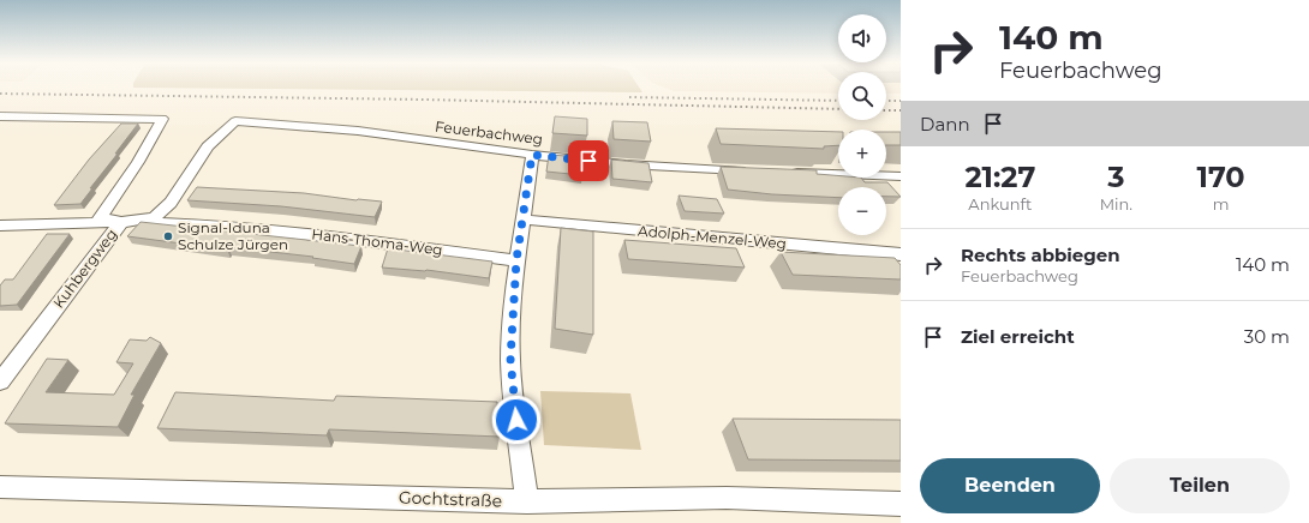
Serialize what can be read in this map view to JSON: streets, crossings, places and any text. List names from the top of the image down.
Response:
{
  "streets": {
    "street": [
      "Feuerbachweg",
      "Adolph-Menzel-Weg",
      "Hans-Thoma-Weg",
      "Kuhbergweg",
      "Gochtstraße"
    ]
  },
  "crossings": [
    ["Feuerbachweg", "Hans-Thoma-Weg"],
    ["Feuerbachweg", "Kuhbergweg"],
    ["Hans-Thoma-Weg", "Kuhbergweg"]
  ],
  "places": ["Signal-Iduna Schulze Jürgen"],
  "page": {
    "turn": ["140 m", "Feuerbachweg"],
    "map_buttons": ["+", "−"],
    "then": "Dann",
    "eta": [
      "21:27",
      "Ankunft",
      "3",
      "Min.",
      "170",
      "m"
    ],
    "list": [
      {
        "name": "Rechts abbiegen",
        "note": "Feuerbachweg",
        "value": "140 m"
      },
      {
        "name": "Ziel erreicht",
        "value": "30 m"
      }
    ],
    "buttons": ["Beenden", "Teilen"]
  }
}
